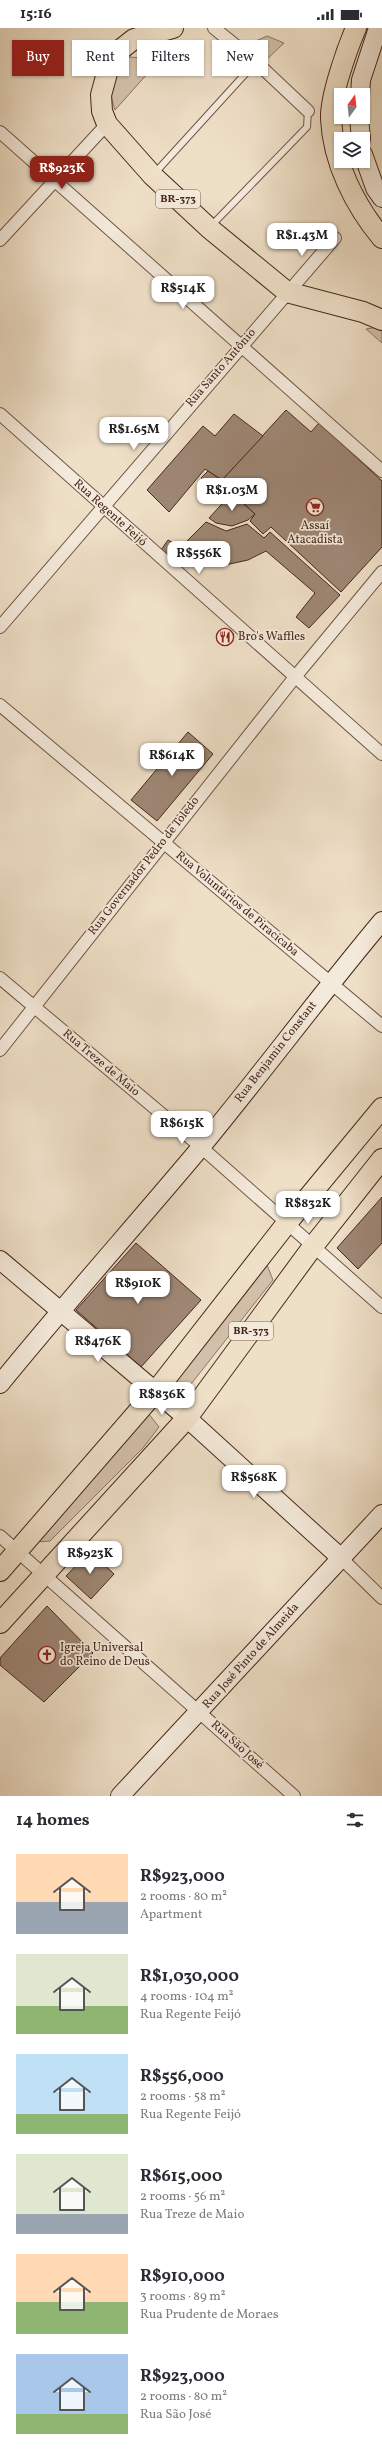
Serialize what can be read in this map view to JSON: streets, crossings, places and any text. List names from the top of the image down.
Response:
{
  "streets": {
    "main road": ["BR-373"],
    "street": [
      "Rua Santo Antônio",
      "Rua Regente Feijó",
      "Rua Governador Pedro de Toledo",
      "Rua Voluntários de Piracicaba",
      "Rua Benjamin Constant",
      "Rua Treze de Maio",
      "Rua José Pinto de Almeida",
      "Rua São José"
    ]
  },
  "crossings": [
    ["BR-373", "Rua Santo Antônio"],
    ["BR-373", "Rua Treze de Maio"],
    ["BR-373", "Rua São José"],
    ["Rua Santo Antônio", "Rua Regente Feijó"],
    ["Rua Regente Feijó", "Rua Governador Pedro de Toledo"],
    ["Rua Governador Pedro de Toledo", "Rua Voluntários de Piracicaba"],
    ["Rua Governador Pedro de Toledo", "Rua Treze de Maio"],
    ["Rua Voluntários de Piracicaba", "Rua Benjamin Constant"],
    ["Rua Benjamin Constant", "Rua Treze de Maio"],
    ["Rua José Pinto de Almeida", "Rua São José"]
  ],
  "places": {
    "supermarket": ["Assaí Atacadista"],
    "restaurant": ["Bro's Waffles"],
    "church": ["Igreja Universal do Reino de Deus"]
  },
  "north": "top",
  "page": {
    "status": "15:16",
    "chip": [
      "Buy",
      "Rent",
      "Filters",
      "New"
    ],
    "price": [
      "R$923K",
      "R$1.43M",
      "R$514K",
      "R$1.65M",
      "R$1.03M",
      "R$556K",
      "R$614K",
      "R$615K",
      "R$832K",
      "R$910K",
      "R$476K",
      "R$836K",
      "R$568K",
      "R$923K"
    ],
    "heading": "14 homes",
    "list": [
      {
        "name": "R$923,000",
        "note": "2 rooms · 80 m² · Apartment"
      },
      {
        "name": "R$1,030,000",
        "note": "4 rooms · 104 m² · Rua Regente Feijó"
      },
      {
        "name": "R$556,000",
        "note": "2 rooms · 58 m² · Rua Regente Feijó"
      },
      {
        "name": "R$615,000",
        "note": "2 rooms · 56 m² · Rua Treze de Maio"
      },
      {
        "name": "R$910,000",
        "note": "3 rooms · 89 m² · Rua Prudente de Moraes"
      },
      {
        "name": "R$923,000",
        "note": "2 rooms · 80 m² · Rua São José"
      }
    ]
  }
}
